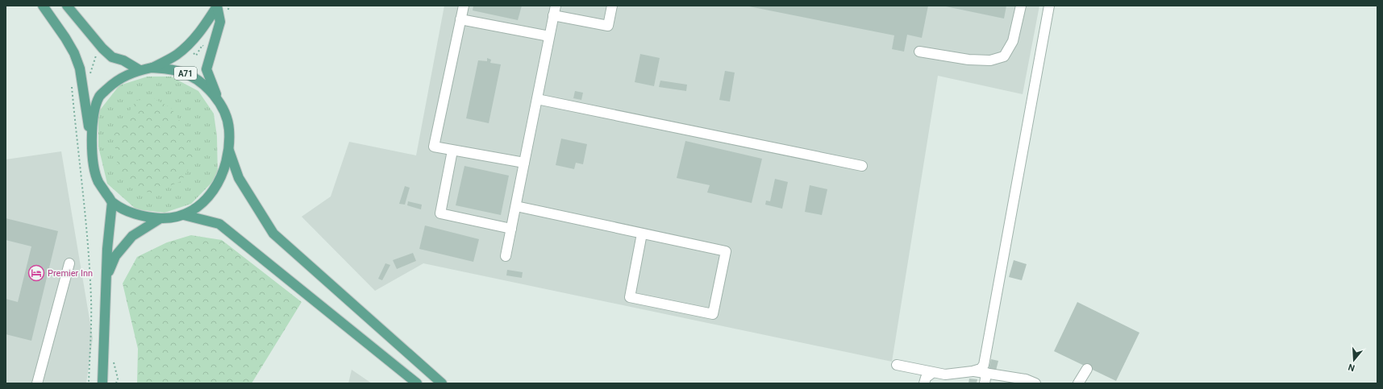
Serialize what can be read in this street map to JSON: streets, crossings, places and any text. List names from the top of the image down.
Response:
{
  "streets": {
    "main road": ["A71"]
  },
  "places": {
    "hotel": ["Premier Inn"]
  },
  "north": "bottom"
}
